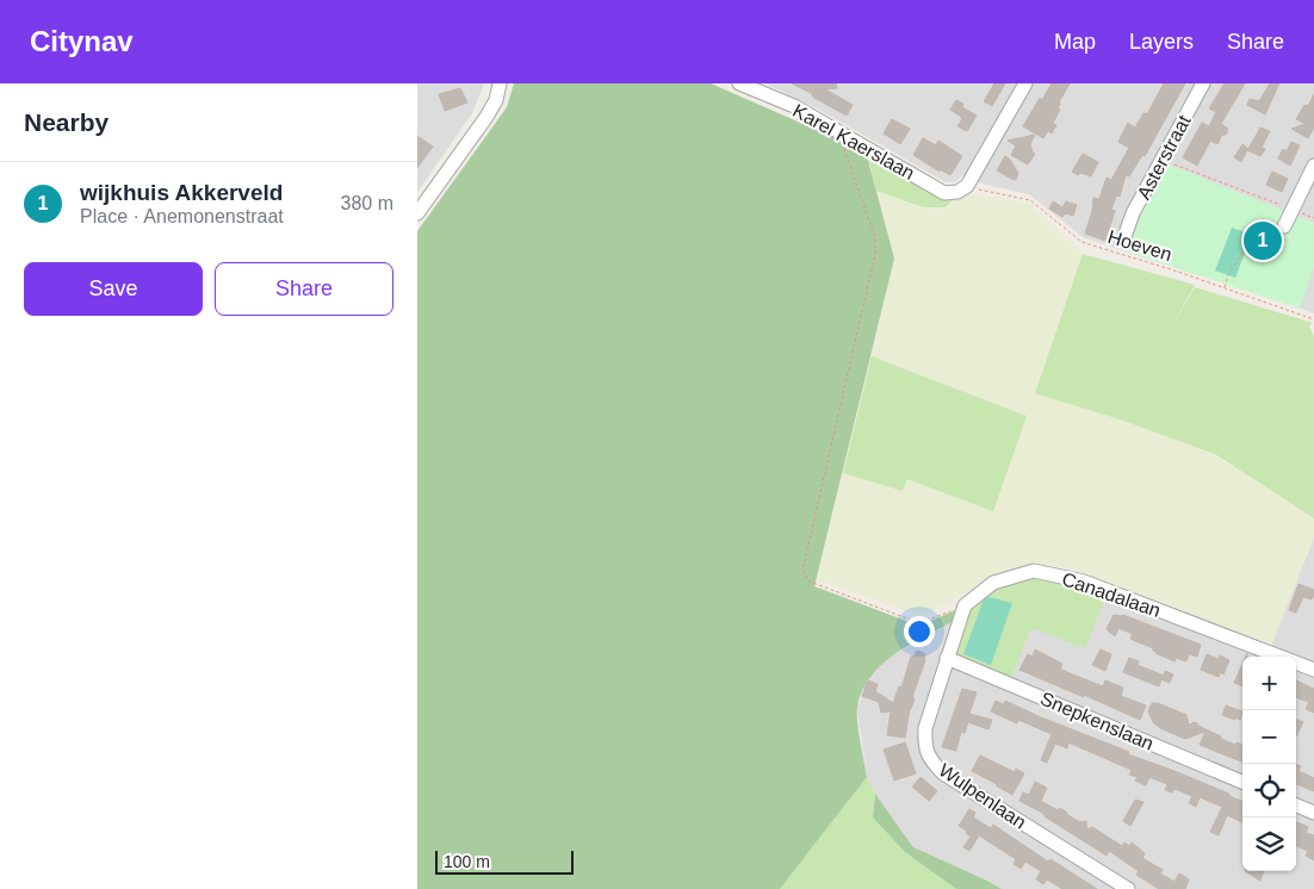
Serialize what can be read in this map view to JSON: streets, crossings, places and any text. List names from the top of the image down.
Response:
{
  "streets": {
    "street": [
      "Karel Kaerslaan",
      "Asterstraat",
      "Canadalaan",
      "Snepkenslaan",
      "Wulpenlaan"
    ],
    "path": ["Hoeven"]
  },
  "crossings": [
    ["Karel Kaerslaan", "Hoeven"],
    ["Snepkenslaan", "Wulpenlaan"]
  ],
  "scale_bar": "100 m",
  "page": {
    "header": "Citynav",
    "nav": ["Map", "Layers", "Share"],
    "heading": "Nearby",
    "list": [
      {
        "mark": "1",
        "name": "wijkhuis Akkerveld",
        "note": "Place · Anemonenstraat",
        "value": "380 m"
      }
    ],
    "pins": "1",
    "buttons": ["Save", "Share"],
    "map_buttons": ["+", "−"],
    "scale": "100 m"
  }
}
